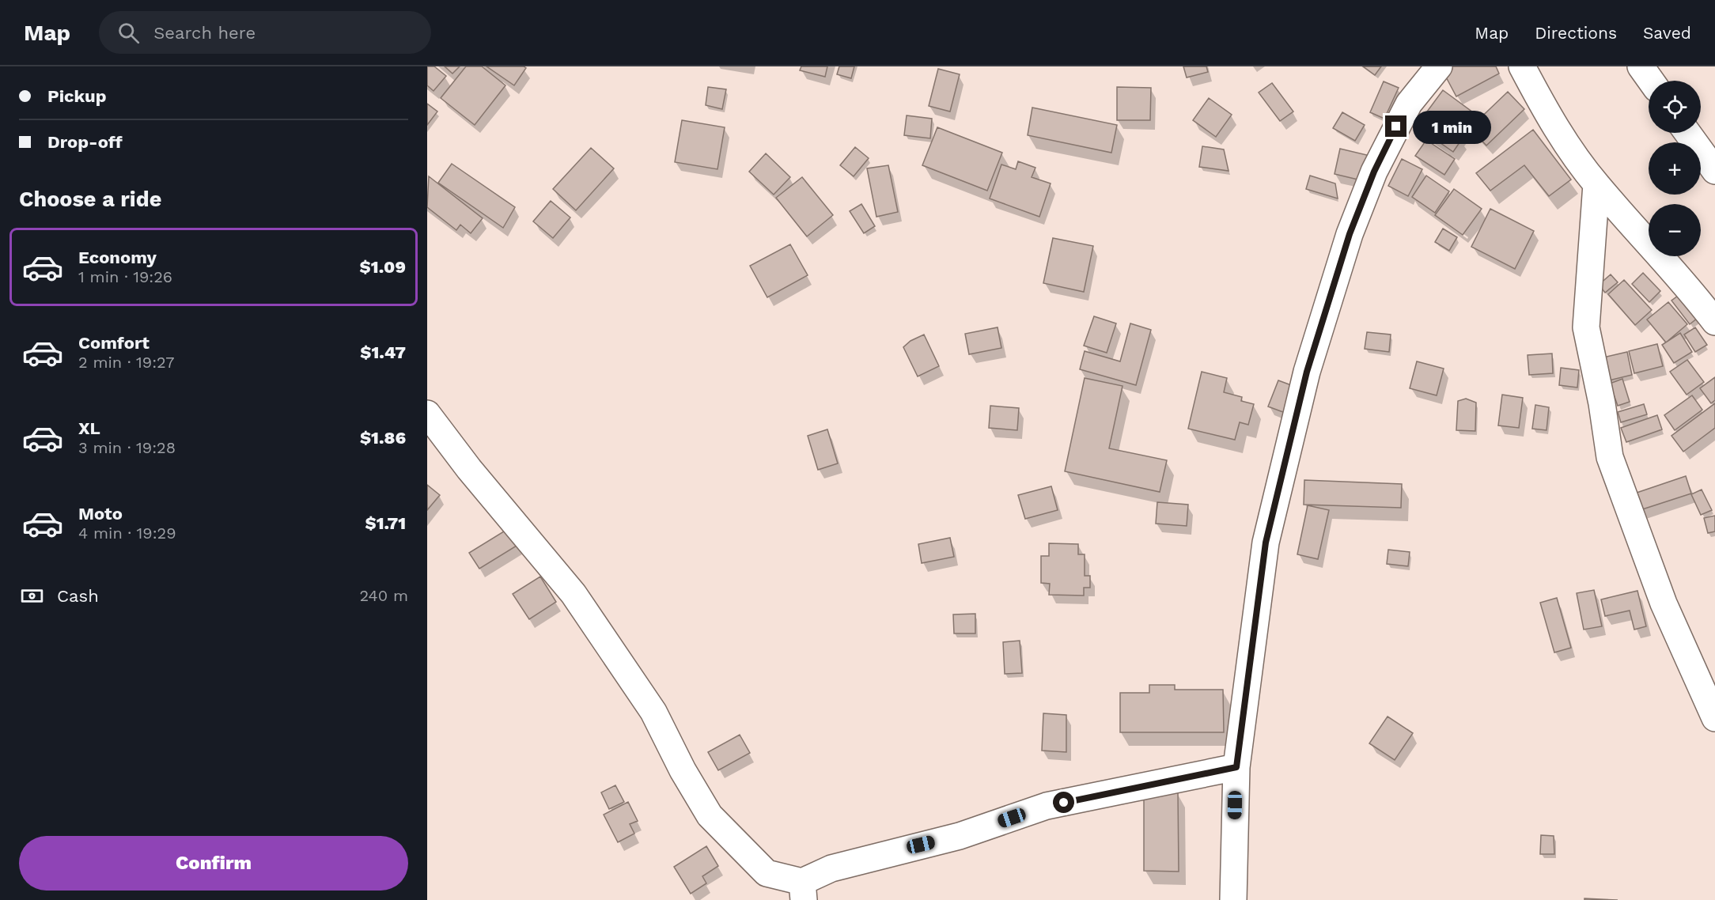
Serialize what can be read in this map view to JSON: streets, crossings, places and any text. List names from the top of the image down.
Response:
{
  "page": {
    "header": "Map",
    "search": "Search here",
    "nav": ["Map", "Directions", "Saved"],
    "banner": ["Pickup", "Drop-off"],
    "map_buttons": ["+", "−"],
    "bubble": "1 min",
    "heading": "Choose a ride",
    "list": [
      {
        "name": "Economy",
        "note": "1 min · 19:26",
        "value": "$1.09"
      },
      {
        "name": "Comfort",
        "note": "2 min · 19:27",
        "value": "$1.47"
      },
      {
        "name": "XL",
        "note": "3 min · 19:28",
        "value": "$1.86"
      },
      {
        "name": "Moto",
        "note": "4 min · 19:29",
        "value": "$1.71"
      }
    ],
    "pay": ["Cash", "240 m"],
    "buttons": "Confirm"
  }
}
